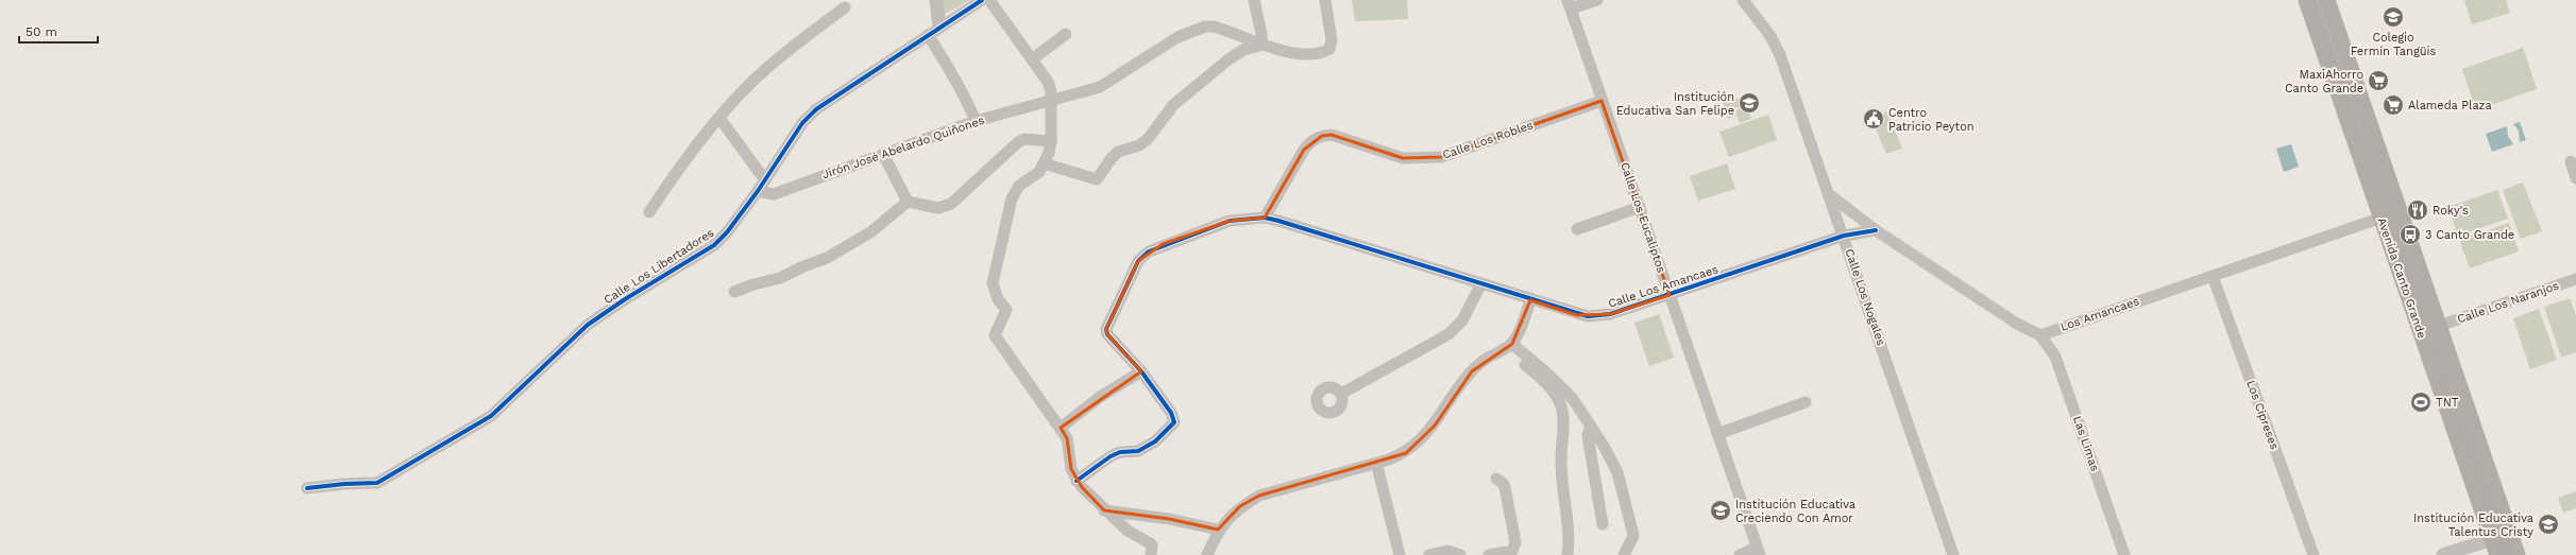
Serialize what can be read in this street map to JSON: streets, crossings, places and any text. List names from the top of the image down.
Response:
{
  "streets": {
    "main road": ["Avenida Canto Grande"],
    "street": [
      "Calle Los Robles",
      "Jirón José Abelardo Quiñones",
      "Calle Los Eucaliptos",
      "Calle Los Libertadores",
      "Calle Los Amancaes",
      "Calle Los Nogales",
      "Calle Los Naranjos",
      "Los Amancaes",
      "Los Cipreses",
      "Las Limas"
    ]
  },
  "crossings": [
    ["Calle Los Robles", "Calle Los Eucaliptos"],
    ["Calle Los Robles", "Calle Los Amancaes"],
    ["Jirón José Abelardo Quiñones", "Calle Los Libertadores"],
    ["Calle Los Eucaliptos", "Calle Los Amancaes"],
    ["Avenida Canto Grande", "Calle Los Naranjos"],
    ["Avenida Canto Grande", "Los Amancaes"],
    ["Calle Los Amancaes", "Calle Los Nogales"],
    ["Los Amancaes", "Los Cipreses"],
    ["Los Amancaes", "Las Limas"]
  ],
  "places": {
    "school or university": [
      "Colegio Fermín Tangüis",
      "Institución Educativa San Felipe",
      "Institución Educativa Creciendo Con Amor",
      "Institución Educativa Talentus Cristy"
    ],
    "supermarket": ["MaxiAhorro Canto Grande", "Alameda Plaza"],
    "public building": ["Centro Patricio Peyton"],
    "restaurant": ["Roky's"],
    "bus stop": ["3 Canto Grande"],
    "sports": ["TNT"]
  },
  "scale_bar": "50 m"
}
